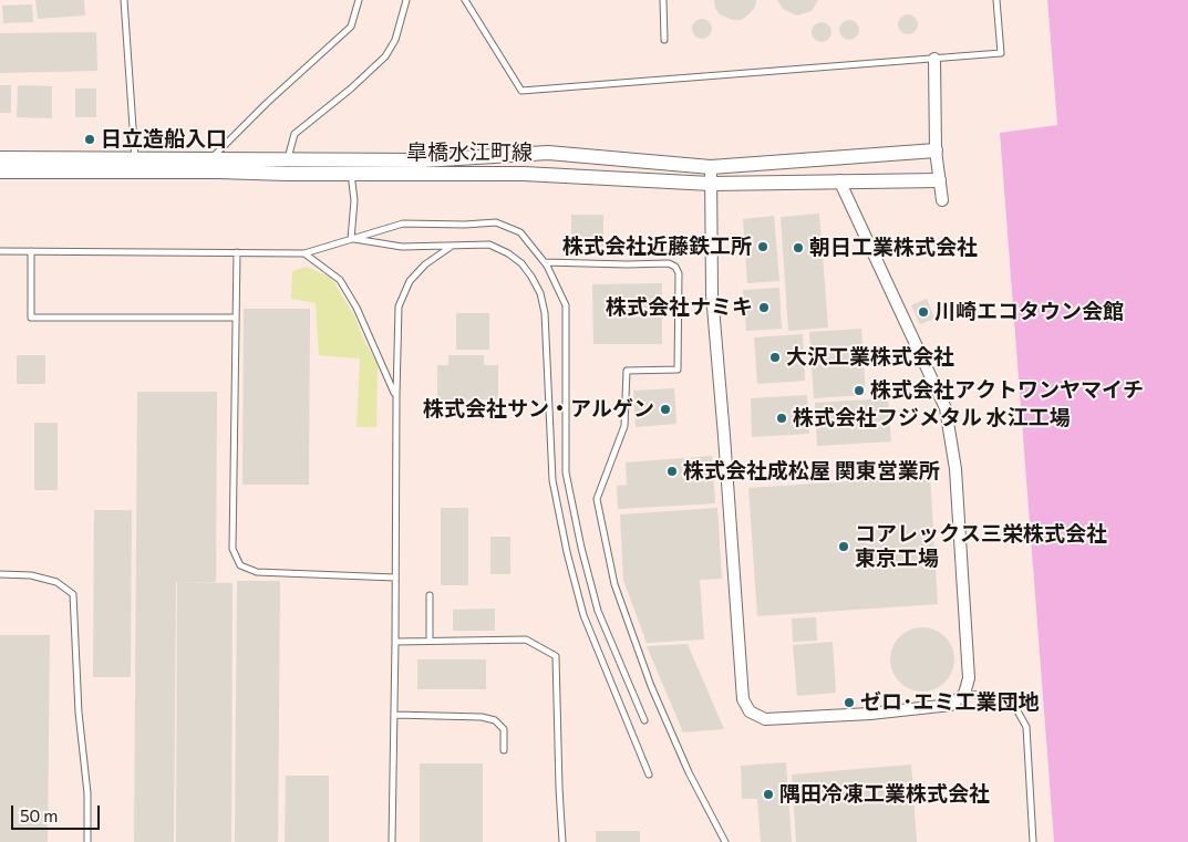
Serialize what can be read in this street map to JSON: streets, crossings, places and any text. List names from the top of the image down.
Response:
{
  "streets": {
    "street": ["皐橋水江町線"]
  },
  "places": [
    "日立造船入口",
    "株式会社近藤鉄工所",
    "朝日工業株式会社",
    "株式会社ナミキ",
    "川崎エコタウン会館",
    "大沢工業株式会社",
    "株式会社アクトワンヤマイチ",
    "株式会社サン・アルゲン",
    "株式会社フジメタル 水江工場",
    "株式会社成松屋 関東営業所",
    "コアレックス三栄株式会社 東京工場",
    "ゼロ･エミ工業団地",
    "隅田冷凍工業株式会社"
  ],
  "scale_bar": "50 m"
}
